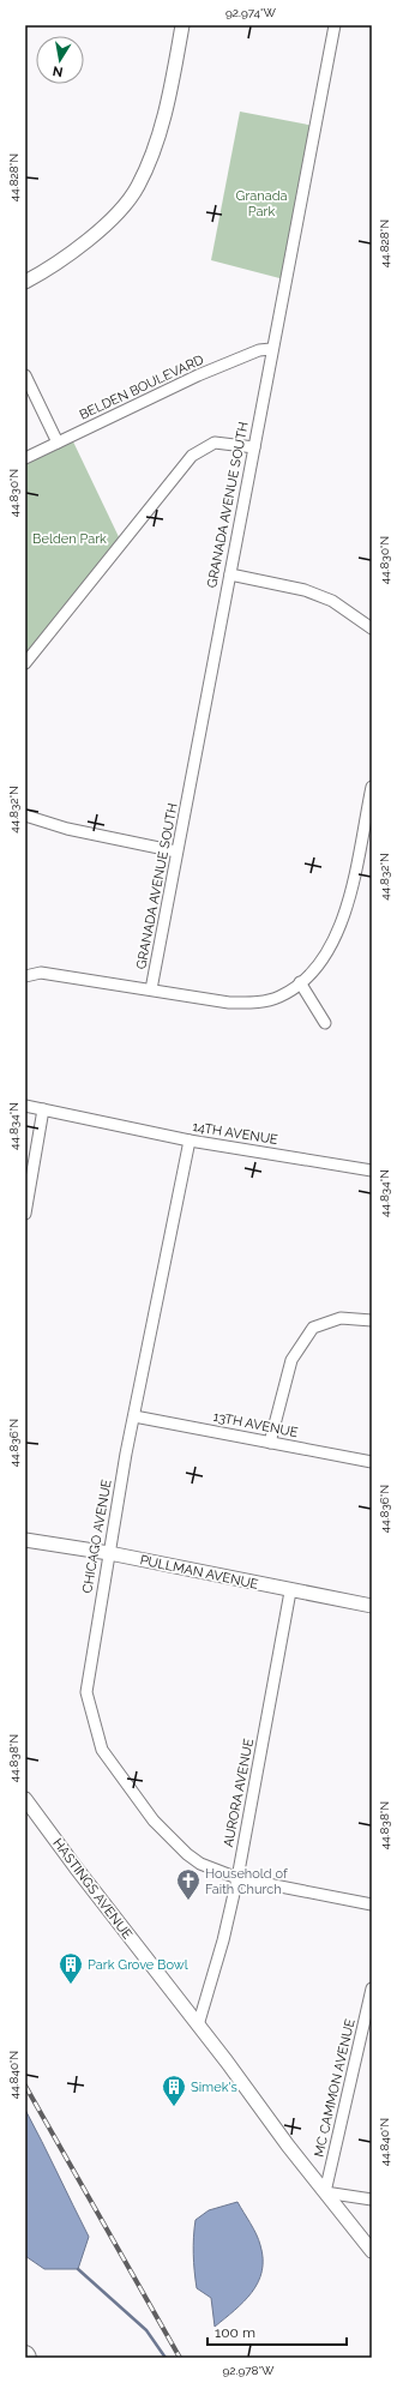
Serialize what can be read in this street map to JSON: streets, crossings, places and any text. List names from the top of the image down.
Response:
{
  "streets": {
    "street": [
      "BELDEN BOULEVARD",
      "GRANADA AVENUE SOUTH",
      "14TH AVENUE",
      "13TH AVENUE",
      "CHICAGO AVENUE",
      "PULLMAN AVENUE",
      "AURORA AVENUE",
      "HASTINGS AVENUE",
      "MC CAMMON AVENUE"
    ]
  },
  "crossings": [
    ["BELDEN BOULEVARD", "GRANADA AVENUE SOUTH"],
    ["14TH AVENUE", "CHICAGO AVENUE"],
    ["13TH AVENUE", "CHICAGO AVENUE"],
    ["CHICAGO AVENUE", "PULLMAN AVENUE"],
    ["CHICAGO AVENUE", "AURORA AVENUE"],
    ["PULLMAN AVENUE", "AURORA AVENUE"],
    ["AURORA AVENUE", "HASTINGS AVENUE"],
    ["HASTINGS AVENUE", "MC CAMMON AVENUE"]
  ],
  "parks": ["Granada Park", "Belden Park"],
  "places": {
    "church": ["Household of Faith Church"],
    "building": ["Park Grove Bowl", "Simek's"]
  },
  "scale_bar": "100 m",
  "north": "bottom",
  "coordinates": [
    "92.974°W",
    "44.828°N",
    "44.830°N",
    "44.832°N",
    "44.834°N",
    "44.836°N",
    "44.838°N",
    "44.840°N",
    "92.978°W"
  ]
}
